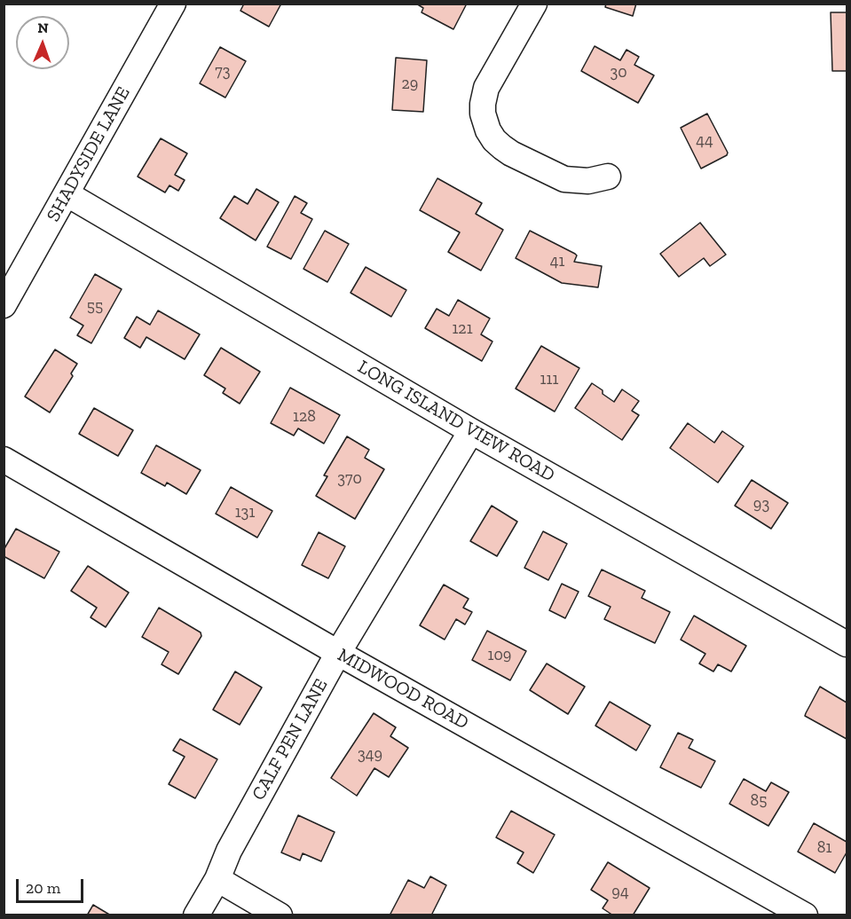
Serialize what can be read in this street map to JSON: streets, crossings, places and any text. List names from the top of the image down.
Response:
{
  "streets": {
    "street": [
      "SHADYSIDE LANE",
      "LONG ISLAND VIEW ROAD",
      "MIDWOOD ROAD",
      "CALF PEN LANE"
    ]
  },
  "crossings": [
    ["SHADYSIDE LANE", "LONG ISLAND VIEW ROAD"],
    ["LONG ISLAND VIEW ROAD", "CALF PEN LANE"],
    ["MIDWOOD ROAD", "CALF PEN LANE"]
  ],
  "house_numbers": [
    "73",
    "30",
    "29",
    "44",
    "41",
    "55",
    "121",
    "111",
    "128",
    "370",
    "93",
    "131",
    "109",
    "349",
    "85",
    "81",
    "94"
  ],
  "scale_bar": "20 m",
  "north": "top"
}
